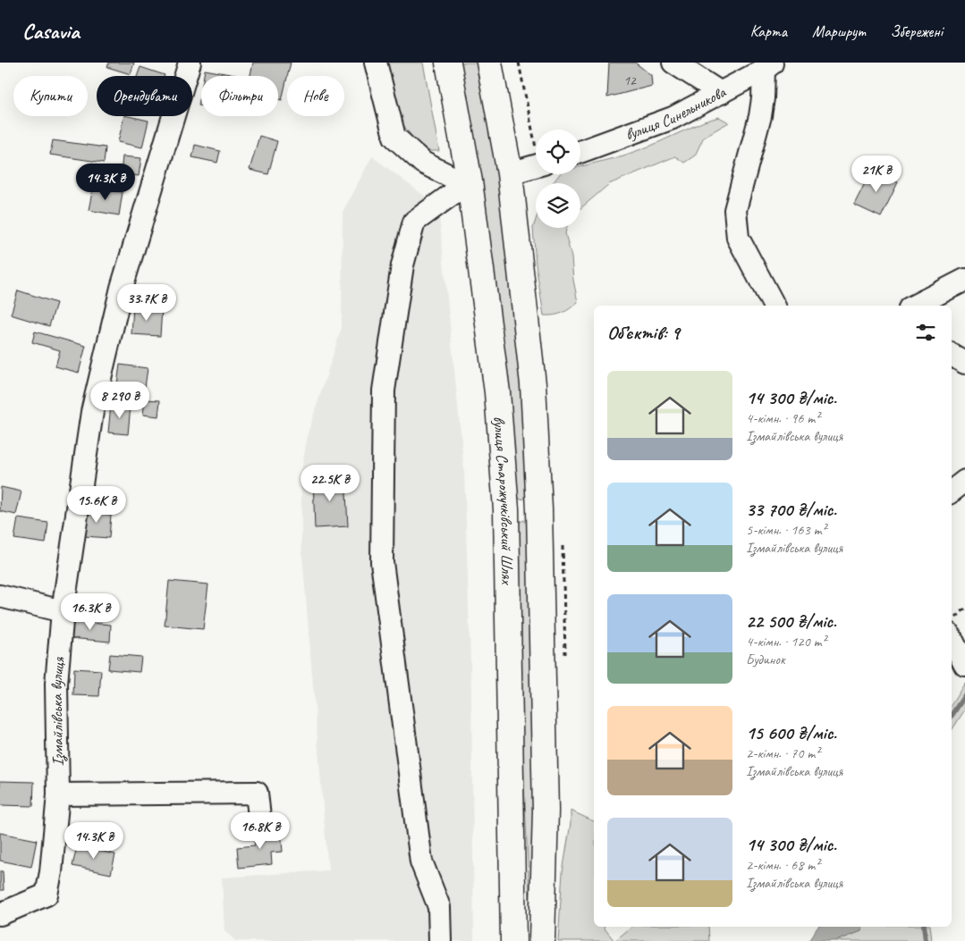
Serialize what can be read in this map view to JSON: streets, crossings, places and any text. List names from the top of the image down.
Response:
{
  "streets": {
    "main road": ["вулиця Старожучківський Шлях"],
    "street": ["вулиця Синельникова", "Ізмайлівська вулиця"]
  },
  "house_numbers": ["12"],
  "page": {
    "header": "Casavia",
    "nav": ["Карта", "Маршрут", "Збережені"],
    "chip": [
      "Купити",
      "Орендувати",
      "Фільтри",
      "Нове"
    ],
    "price": [
      "21K ₴",
      "14.3K ₴",
      "33.7K ₴",
      "8 290 ₴",
      "22.5K ₴",
      "15.6K ₴",
      "16.3K ₴",
      "16.8K ₴",
      "14.3K ₴"
    ],
    "heading": "Об’єктів: 9",
    "list": [
      {
        "name": "14 300 ₴/міс.",
        "note": "4-кімн. · 96 m² · Ізмайлівська вулиця"
      },
      {
        "name": "33 700 ₴/міс.",
        "note": "5-кімн. · 163 m² · Ізмайлівська вулиця"
      },
      {
        "name": "22 500 ₴/міс.",
        "note": "4-кімн. · 120 m² · Будинок"
      },
      {
        "name": "15 600 ₴/міс.",
        "note": "2-кімн. · 70 m² · Ізмайлівська вулиця"
      },
      {
        "name": "14 300 ₴/міс.",
        "note": "2-кімн. · 68 m² · Ізмайлівська вулиця"
      }
    ]
  }
}
